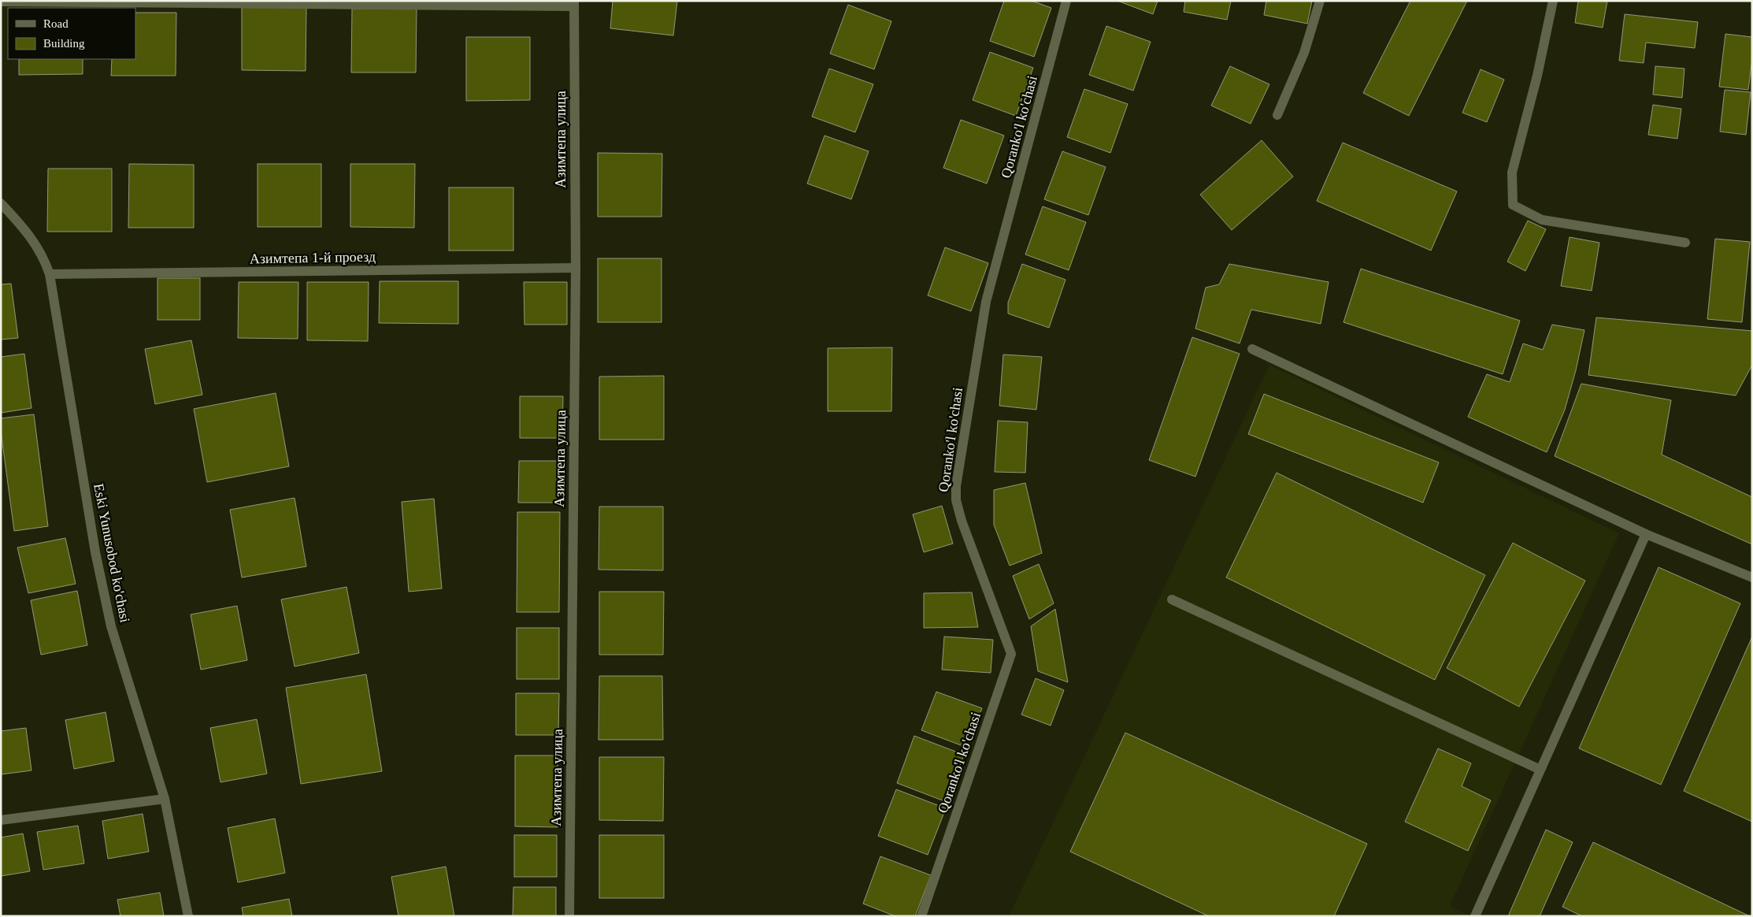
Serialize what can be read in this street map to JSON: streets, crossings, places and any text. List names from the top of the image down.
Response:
{
  "streets": {
    "street": [
      "Qoranko'l ko'chasi",
      "Азимтепа улица",
      "Азимтепа 1-й проезд",
      "Eski Yunusobod ko'chasi"
    ]
  },
  "crossings": [
    ["Азимтепа улица", "Азимтепа 1-й проезд"],
    ["Азимтепа 1-й проезд", "Eski Yunusobod ko'chasi"]
  ],
  "legend": ["Road", "Building"]
}
